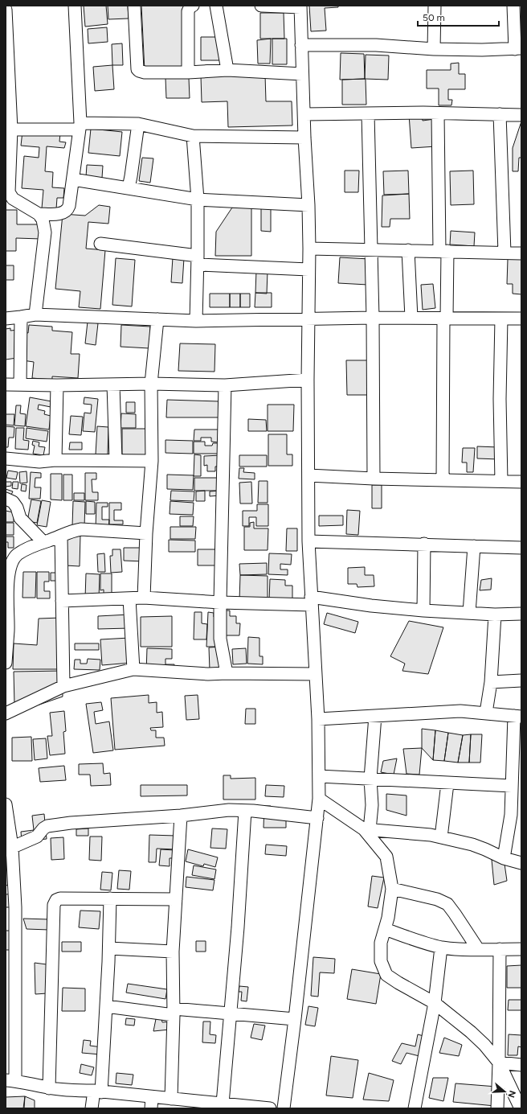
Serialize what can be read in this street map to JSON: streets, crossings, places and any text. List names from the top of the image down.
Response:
{
  "scale_bar": "50 m",
  "north": "right"
}
